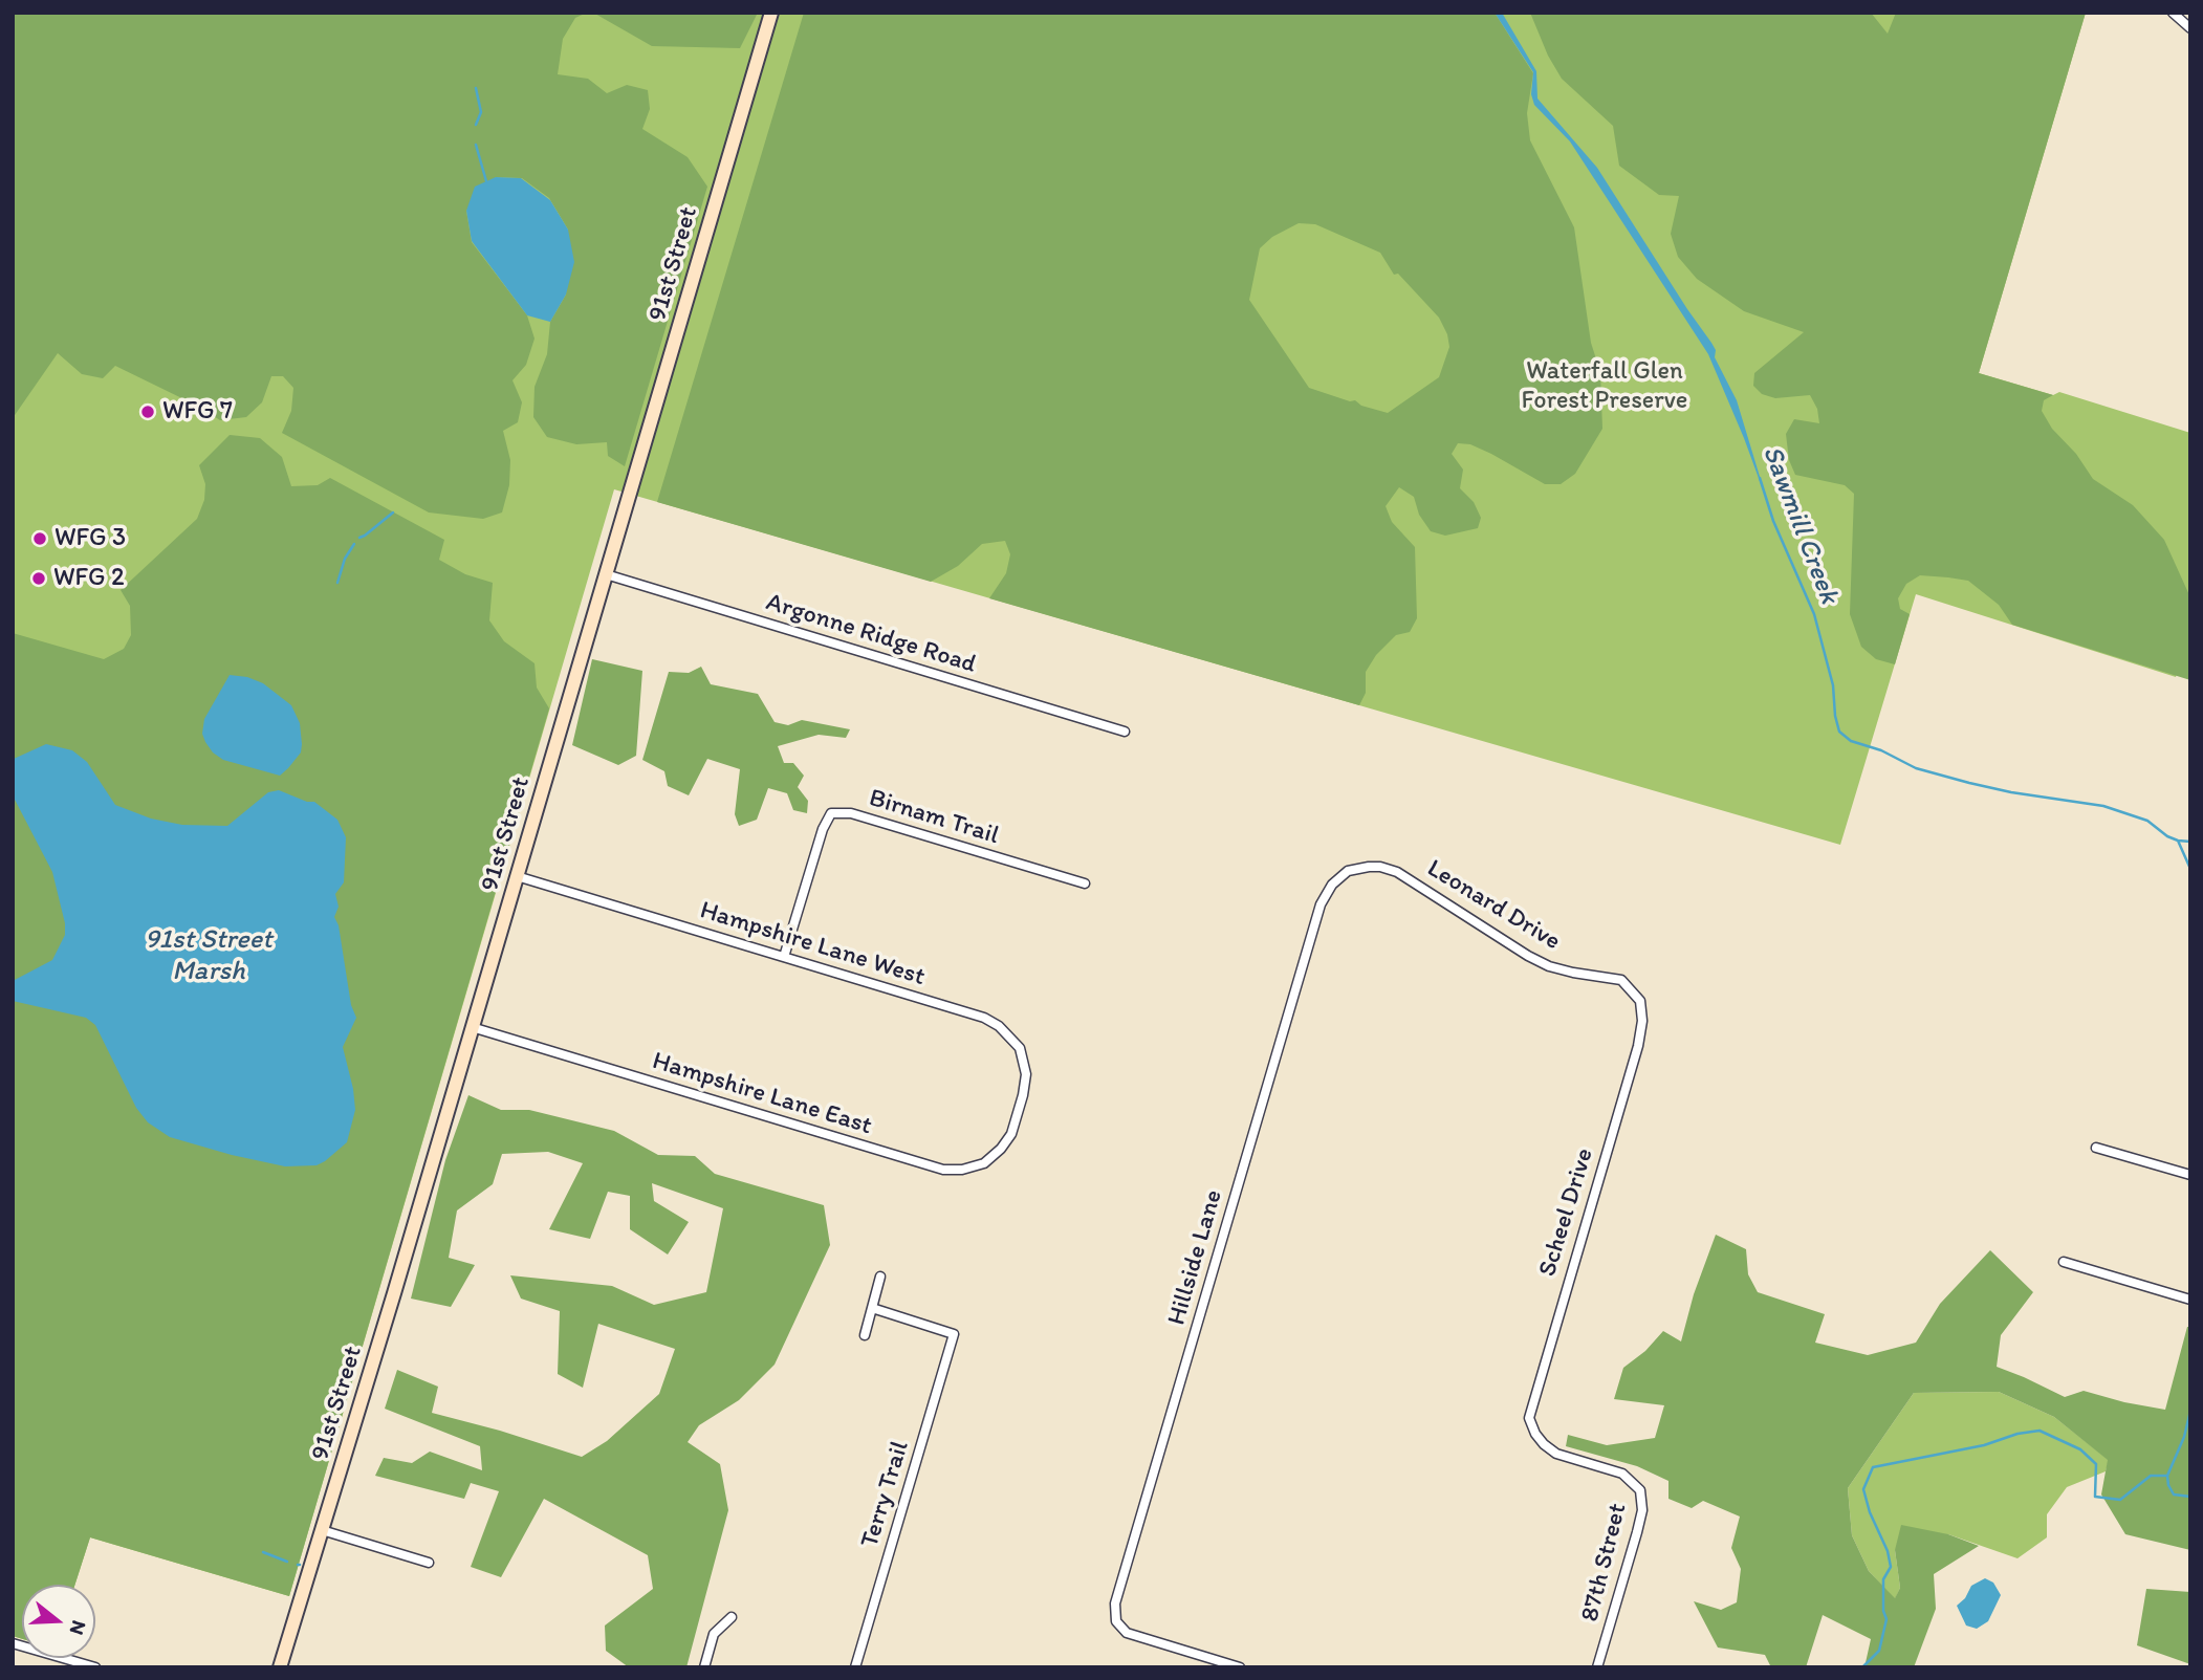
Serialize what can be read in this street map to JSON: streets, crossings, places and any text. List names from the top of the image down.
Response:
{
  "streets": {
    "main road": ["91st Street"],
    "street": [
      "Argonne Ridge Road",
      "Birnam Trail",
      "Leonard Drive",
      "Hampshire Lane West",
      "Hampshire Lane East",
      "Scheel Drive",
      "Hillside Lane",
      "Terry Trail",
      "87th Street"
    ]
  },
  "crossings": [
    ["91st Street", "Argonne Ridge Road"],
    ["91st Street", "Hampshire Lane West"],
    ["91st Street", "Hampshire Lane East"],
    ["Birnam Trail", "Hampshire Lane West"],
    ["Leonard Drive", "Scheel Drive"],
    ["Leonard Drive", "Hillside Lane"],
    ["Hampshire Lane West", "Hampshire Lane East"],
    ["Scheel Drive", "87th Street"]
  ],
  "water": ["Sawmill Creek", "91st Street Marsh"],
  "parks": ["Waterfall Glen Forest Preserve"],
  "places": ["WFG 7", "WFG 3", "WFG 2"],
  "north": "right"
}
